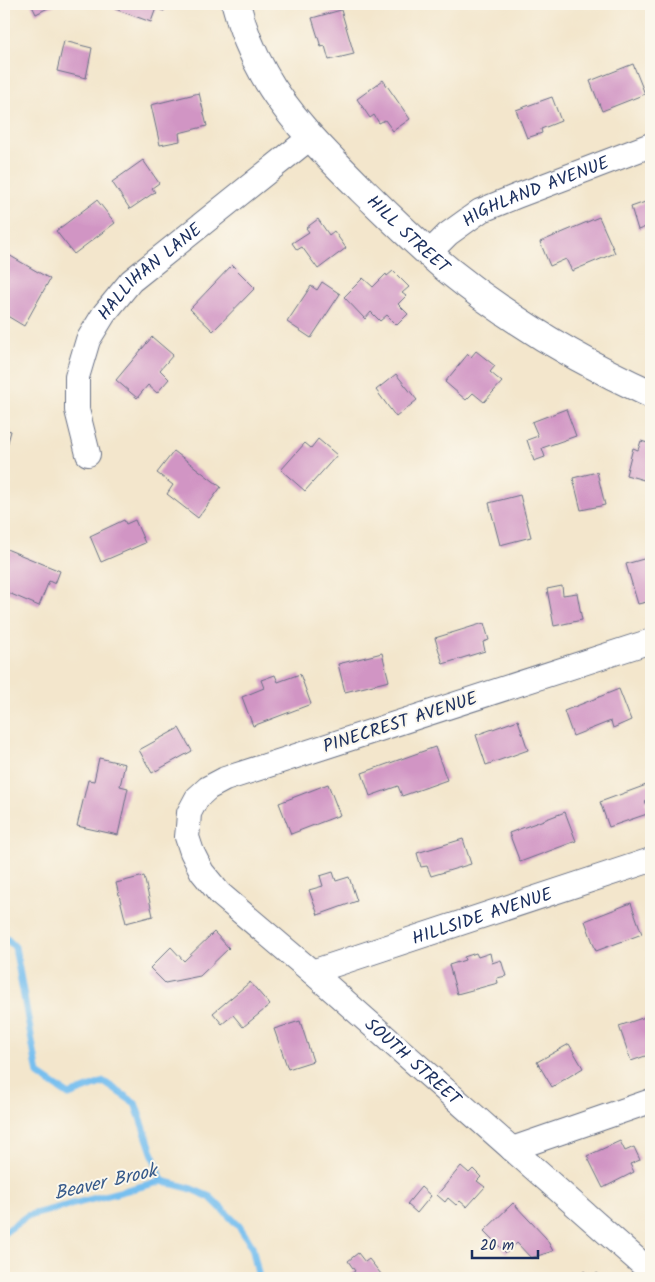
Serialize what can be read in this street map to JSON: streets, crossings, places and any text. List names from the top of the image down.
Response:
{
  "streets": {
    "main road": ["HILL STREET"],
    "street": [
      "HIGHLAND AVENUE",
      "HALLIHAN LANE",
      "PINECREST AVENUE",
      "HILLSIDE AVENUE",
      "SOUTH STREET"
    ]
  },
  "crossings": [
    ["HIGHLAND AVENUE", "HILL STREET"],
    ["HILL STREET", "HALLIHAN LANE"],
    ["PINECREST AVENUE", "SOUTH STREET"],
    ["HILLSIDE AVENUE", "SOUTH STREET"]
  ],
  "water": ["Beaver Brook"],
  "scale_bar": "20 m"
}
